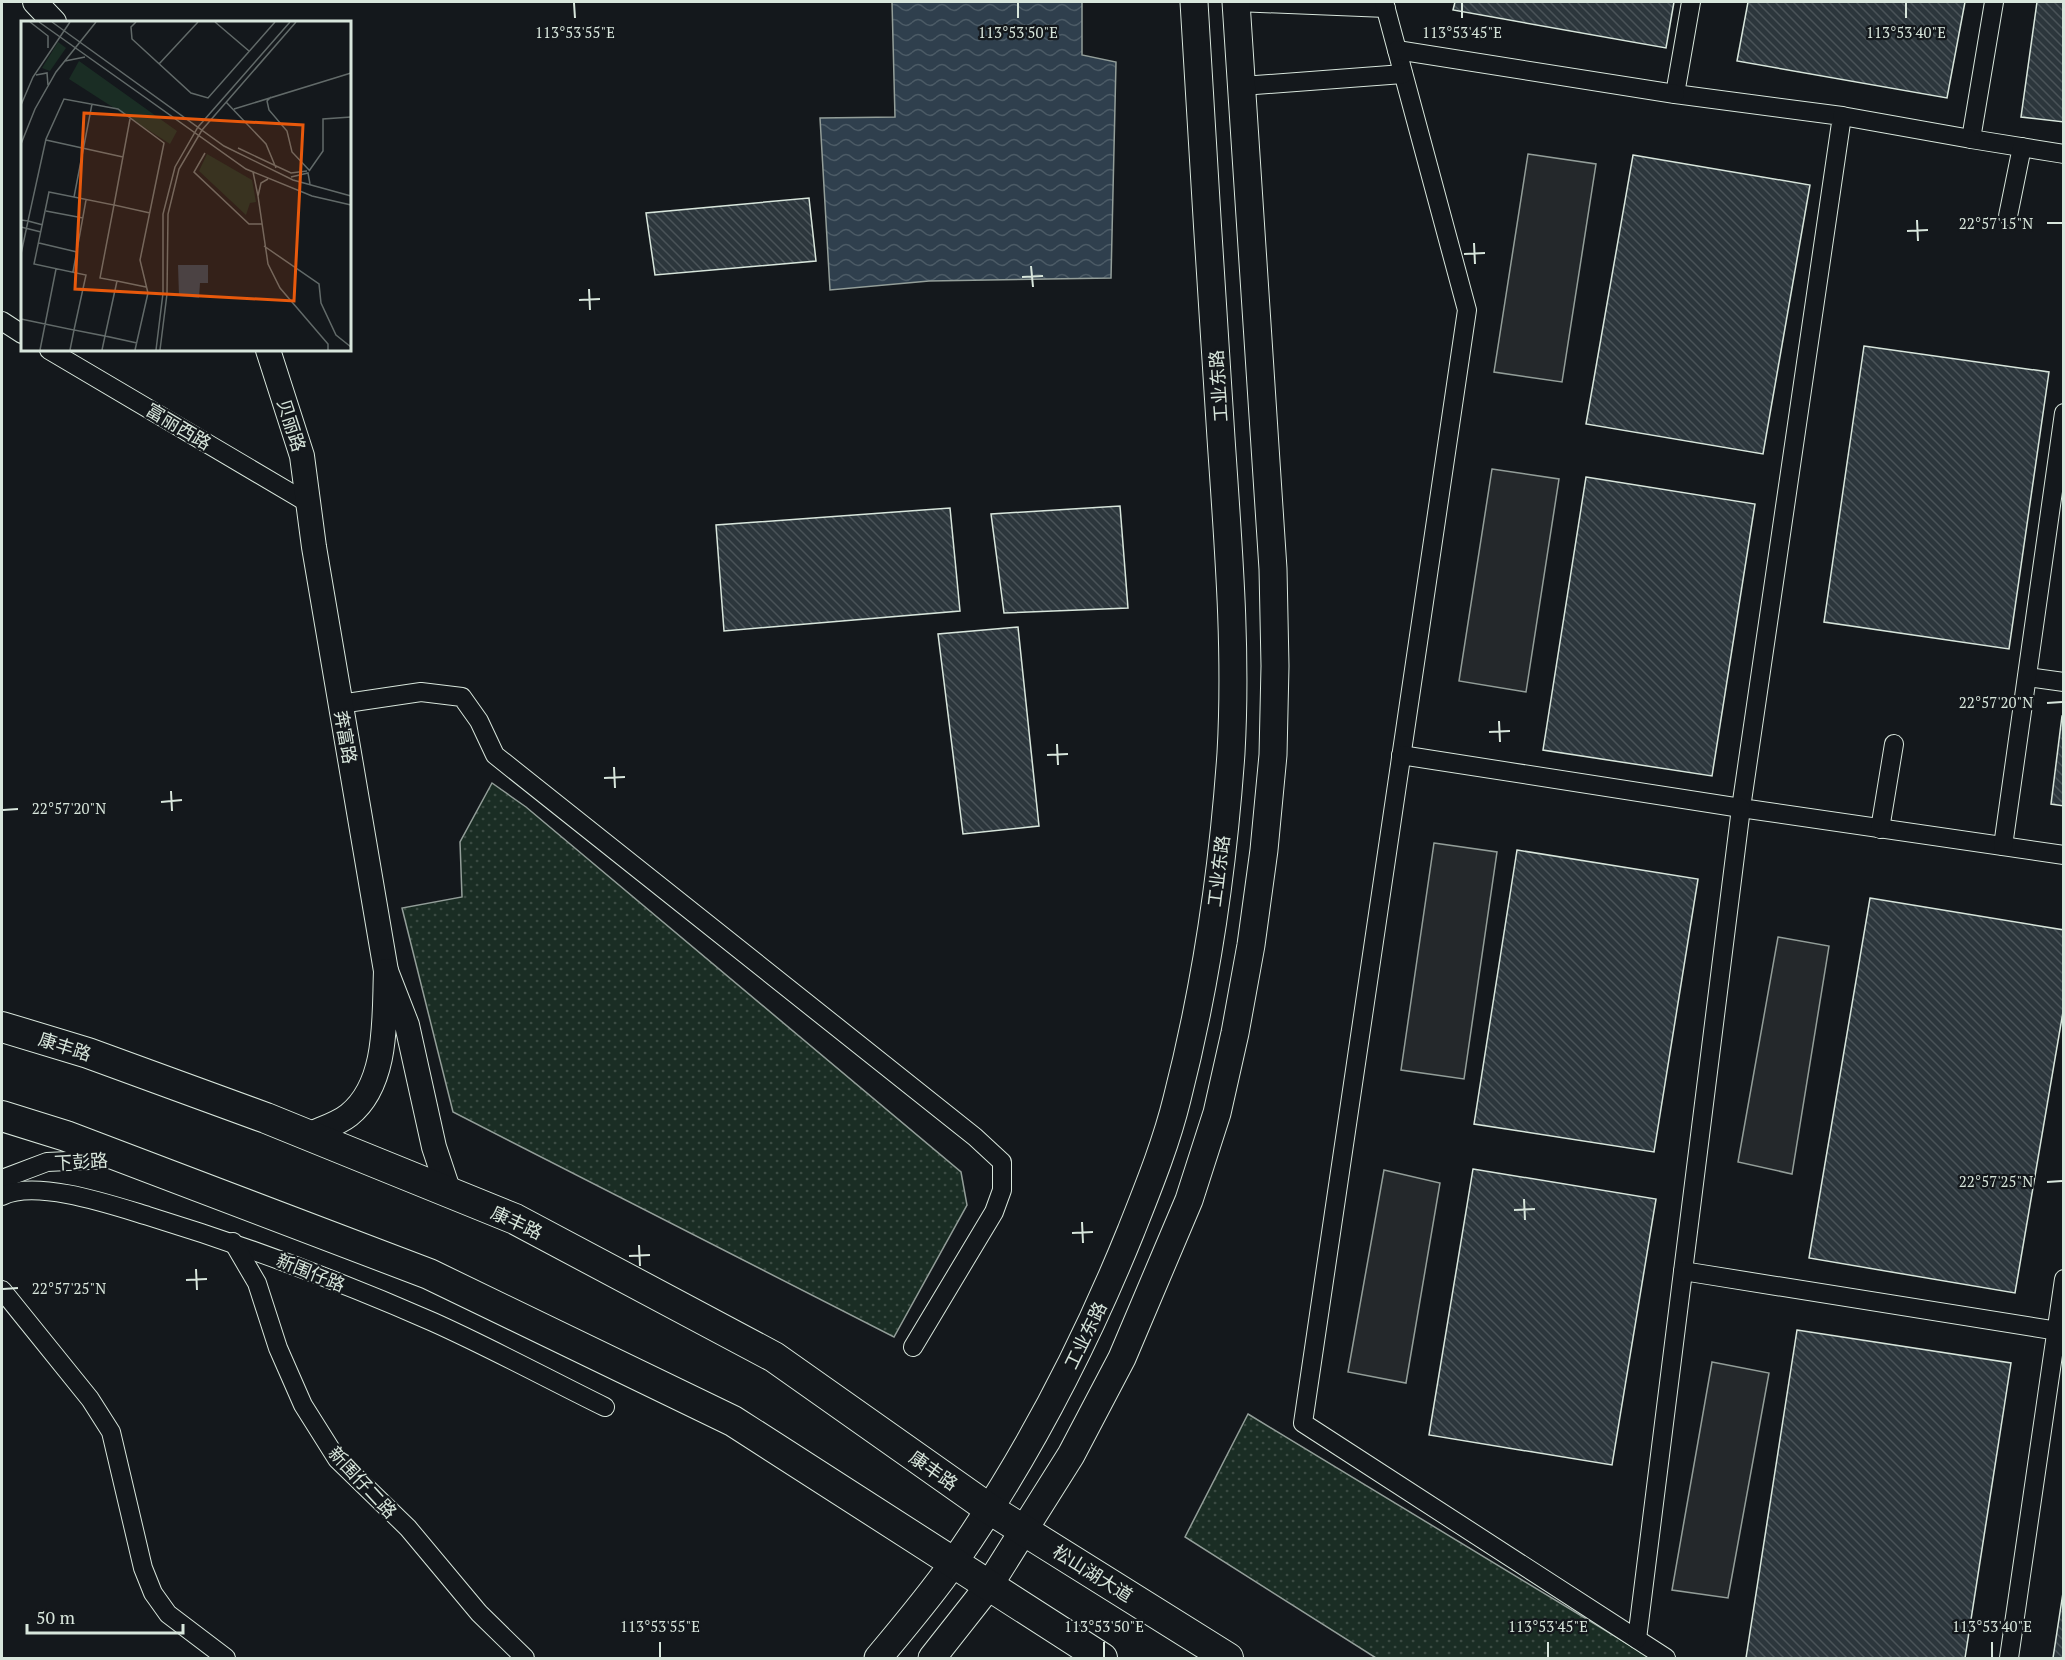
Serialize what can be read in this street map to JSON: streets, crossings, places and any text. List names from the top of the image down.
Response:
{
  "streets": {
    "main road": ["工业东路", "康丰路", "松山湖大道"],
    "street": [
      "贝丽路",
      "富丽西路",
      "奔富路",
      "下彭路",
      "新围仔路",
      "新围仔二路"
    ]
  },
  "crossings": [
    ["工业东路", "康丰路"],
    ["工业东路", "松山湖大道"],
    ["贝丽路", "富丽西路"],
    ["贝丽路", "奔富路"],
    ["富丽西路", "奔富路"],
    ["康丰路", "松山湖大道"],
    ["新围仔路", "新围仔二路"]
  ],
  "scale_bar": "50 m",
  "coordinates": [
    "113°53'55\"E",
    "113°53'50\"E",
    "113°53'45\"E",
    "113°53'40\"E",
    "22°57'15\"N",
    "22°57'20\"N",
    "22°57'25\"N"
  ]
}
